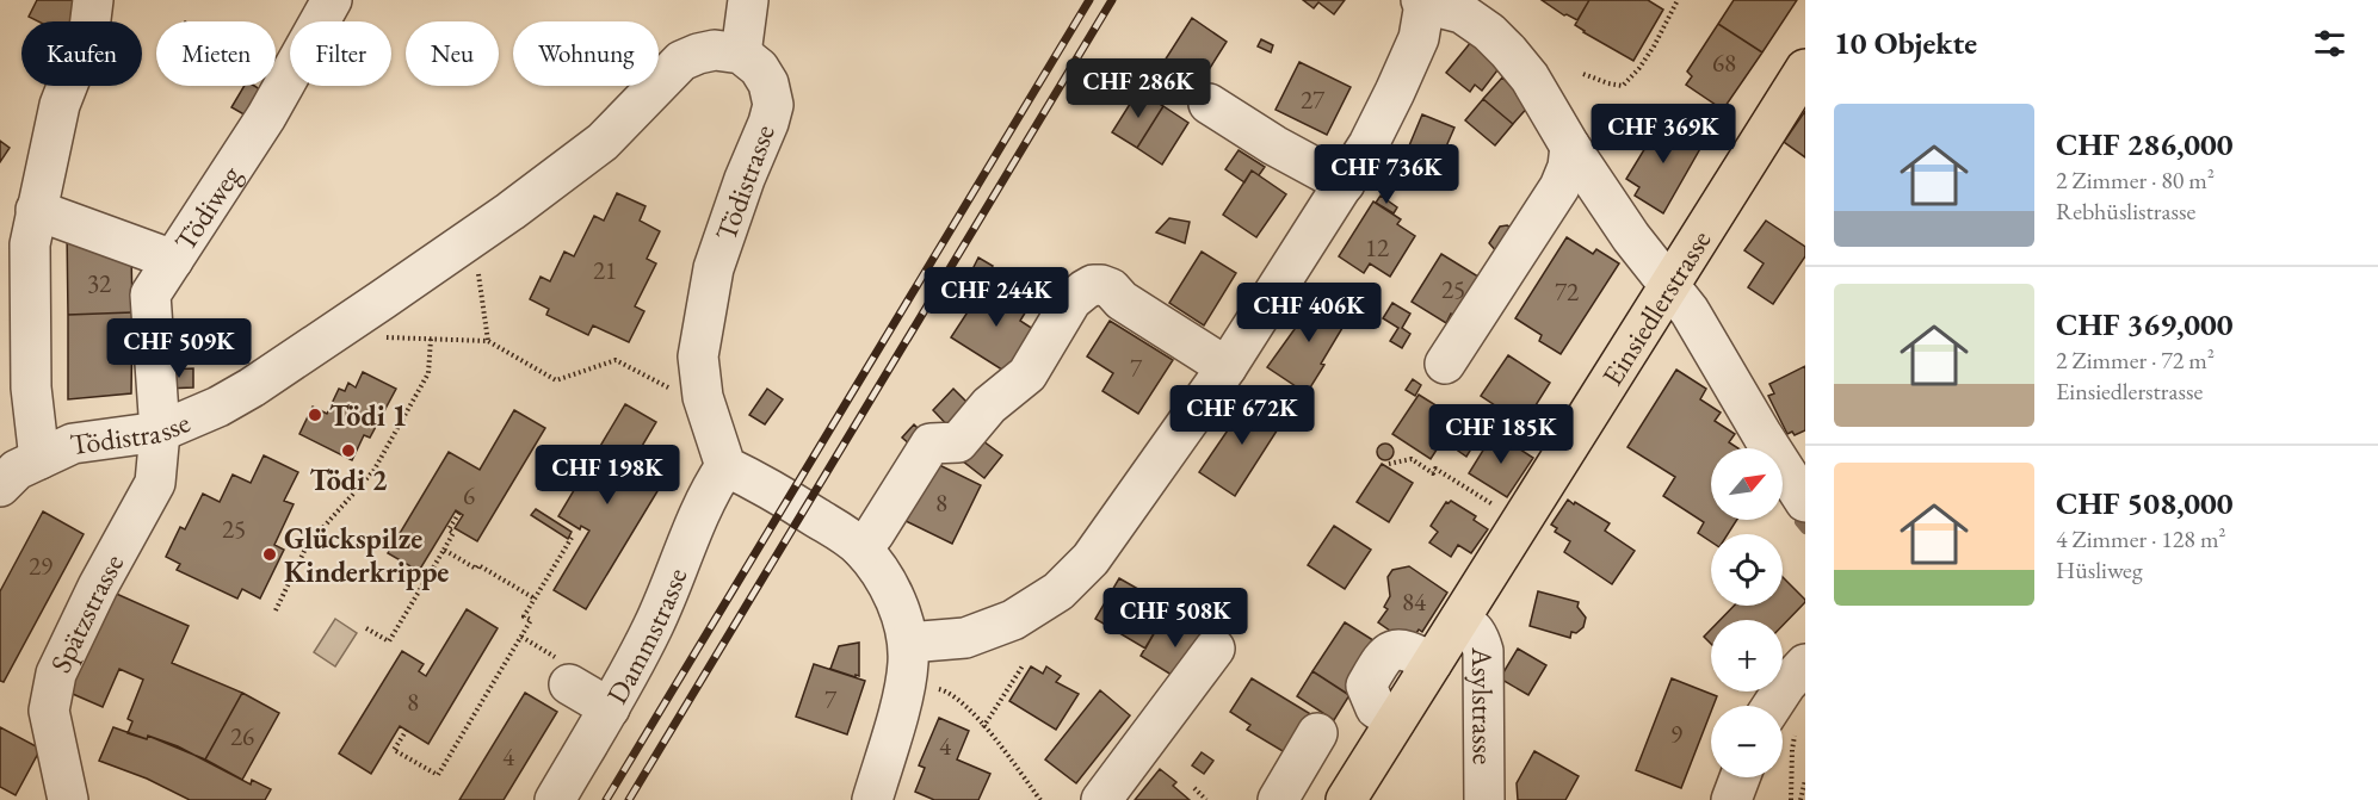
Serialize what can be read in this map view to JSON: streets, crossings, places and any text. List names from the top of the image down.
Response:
{
  "streets": {
    "main road": ["Einsiedlerstrasse"],
    "street": [
      "Tödistrasse",
      "Tödiweg",
      "Spätzstrasse",
      "Dammstrasse",
      "Asylstrasse"
    ]
  },
  "crossings": [
    ["Tödistrasse", "Tödiweg"],
    ["Tödistrasse", "Spätzstrasse"],
    ["Tödistrasse", "Dammstrasse"],
    ["Tödiweg", "Spätzstrasse"],
    ["Einsiedlerstrasse", "Asylstrasse"]
  ],
  "places": ["Tödi 1", "Tödi 2", "Glückspilze Kinderkrippe"],
  "house_numbers": [
    "68",
    "27",
    "12",
    "21",
    "32",
    "25",
    "72",
    "7",
    "6",
    "8",
    "25",
    "29",
    "84",
    "7",
    "8",
    "9",
    "26",
    "4",
    "4"
  ],
  "north": "top right",
  "page": {
    "heading": "10 Objekte",
    "chip": [
      "Kaufen",
      "Mieten",
      "Filter",
      "Neu",
      "Wohnung"
    ],
    "price": [
      "CHF 286K",
      "CHF 369K",
      "CHF 736K",
      "CHF 244K",
      "CHF 406K",
      "CHF 509K",
      "CHF 672K",
      "CHF 185K",
      "CHF 198K",
      "CHF 508K"
    ],
    "list": [
      {
        "name": "CHF 286,000",
        "note": "2 Zimmer · 80 m² · Rebhüslistrasse"
      },
      {
        "name": "CHF 369,000",
        "note": "2 Zimmer · 72 m² · Einsiedlerstrasse"
      },
      {
        "name": "CHF 508,000",
        "note": "4 Zimmer · 128 m² · Hüsliweg"
      }
    ],
    "map_buttons": ["+", "−"]
  }
}
